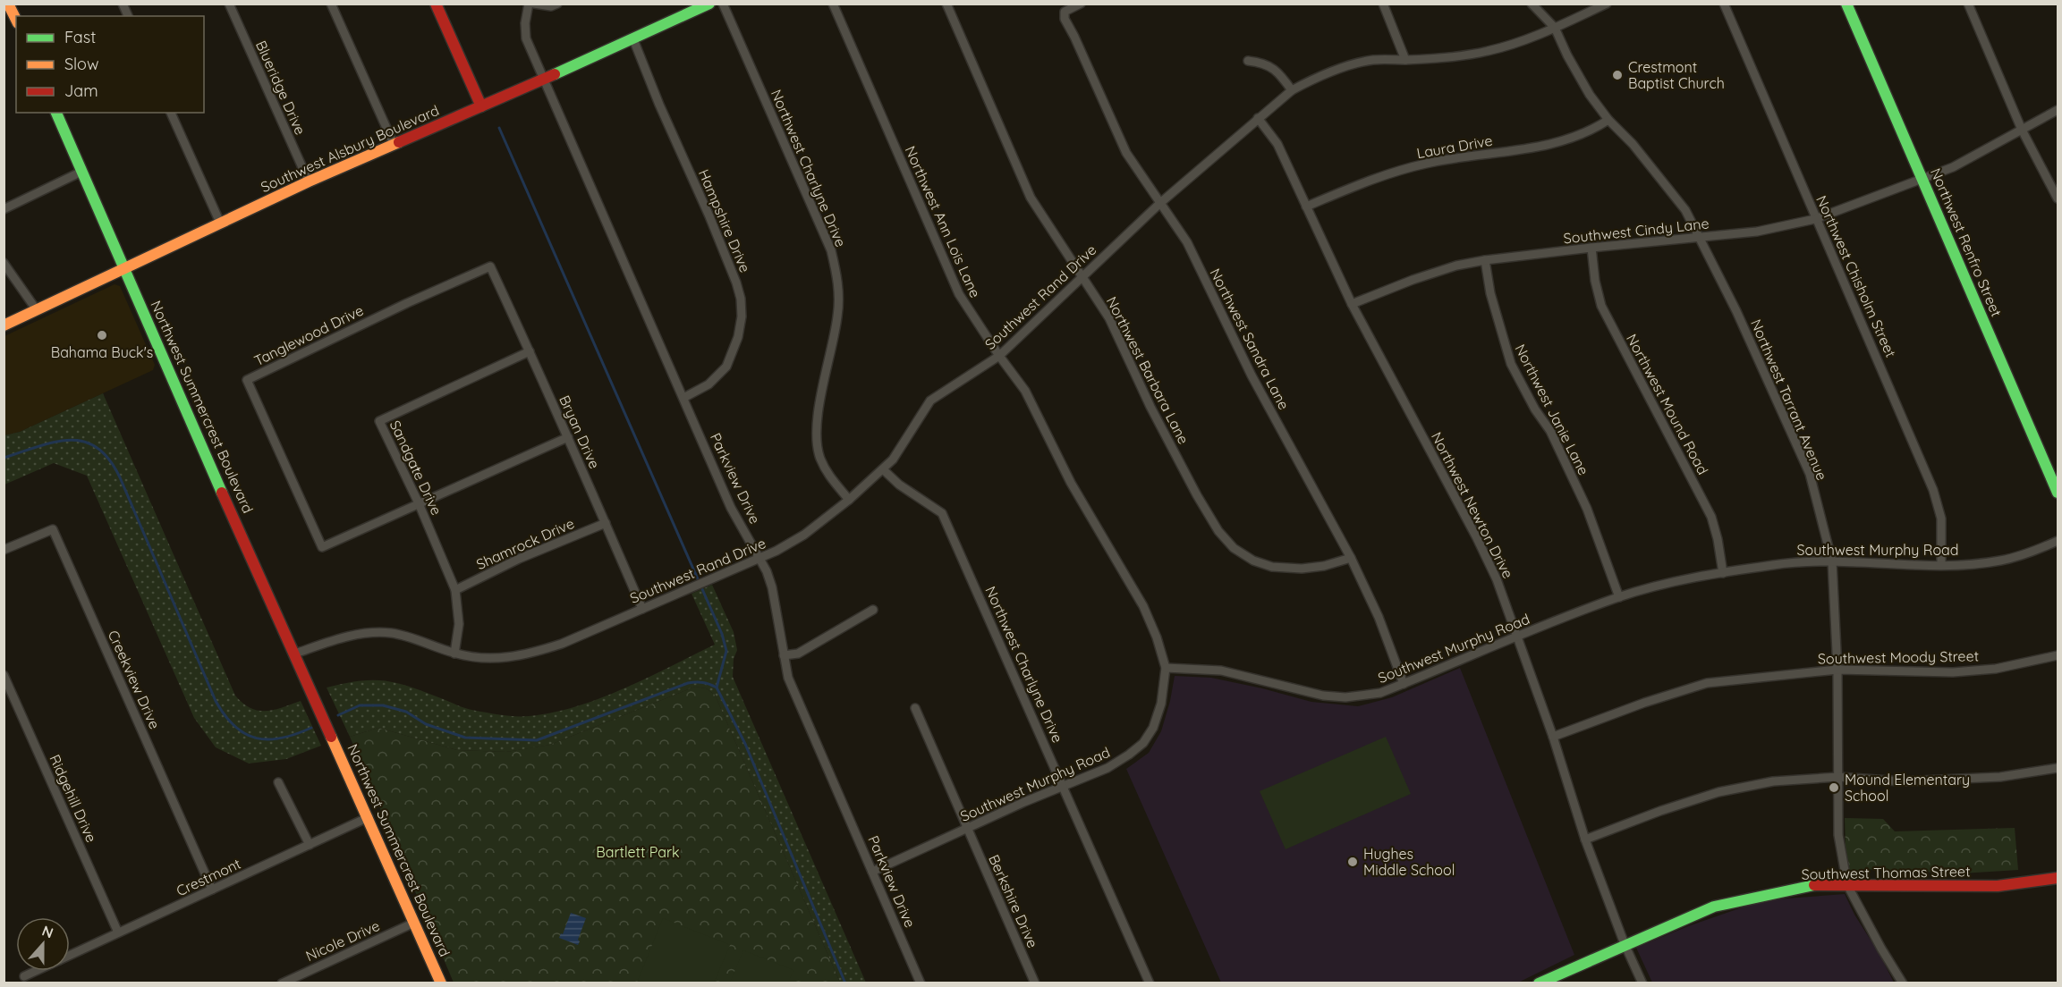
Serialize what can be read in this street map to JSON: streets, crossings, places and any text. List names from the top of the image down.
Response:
{
  "streets": {
    "street": [
      "Blueridge Drive",
      "Laura Drive",
      "Southwest Alsbury Boulevard",
      "Northwest Charlyne Drive",
      "Hampshire Drive",
      "Northwest Ann Lois Lane",
      "Southwest Cindy Lane",
      "Northwest Renfro Street",
      "Northwest Chisholm Street",
      "Southwest Rand Drive",
      "Tanglewood Drive",
      "Northwest Sandra Lane",
      "Northwest Barbara Lane",
      "Northwest Tarrant Avenue",
      "Northwest Mound Road",
      "Northwest Summercrest Boulevard",
      "Northwest Janie Lane",
      "Bryan Drive",
      "Sandgate Drive",
      "Parkview Drive",
      "Northwest Newton Drive",
      "Shamrock Drive",
      "Southwest Murphy Road",
      "Southwest Moody Street",
      "Creekview Drive",
      "Ridgehill Drive",
      "Southwest Thomas Street",
      "Crestmont",
      "Berkshire Drive",
      "Nicole Drive"
    ]
  },
  "crossings": [
    ["Blueridge Drive", "Southwest Alsbury Boulevard"],
    ["Laura Drive", "Northwest Tarrant Avenue"],
    ["Laura Drive", "Northwest Newton Drive"],
    ["Southwest Alsbury Boulevard", "Hampshire Drive"],
    ["Southwest Alsbury Boulevard", "Northwest Summercrest Boulevard"],
    ["Southwest Alsbury Boulevard", "Parkview Drive"],
    ["Northwest Charlyne Drive", "Southwest Rand Drive"],
    ["Northwest Charlyne Drive", "Southwest Murphy Road"],
    ["Hampshire Drive", "Parkview Drive"],
    ["Northwest Ann Lois Lane", "Southwest Rand Drive"],
    ["Northwest Ann Lois Lane", "Southwest Murphy Road"],
    ["Southwest Cindy Lane", "Northwest Renfro Street"],
    ["Southwest Cindy Lane", "Northwest Chisholm Street"],
    ["Southwest Cindy Lane", "Northwest Tarrant Avenue"],
    ["Southwest Cindy Lane", "Northwest Mound Road"],
    ["Southwest Cindy Lane", "Northwest Janie Lane"],
    ["Southwest Cindy Lane", "Northwest Newton Drive"],
    ["Northwest Chisholm Street", "Southwest Murphy Road"],
    ["Southwest Rand Drive", "Northwest Sandra Lane"],
    ["Southwest Rand Drive", "Northwest Barbara Lane"],
    ["Southwest Rand Drive", "Northwest Tarrant Avenue"],
    ["Southwest Rand Drive", "Northwest Summercrest Boulevard"],
    ["Southwest Rand Drive", "Bryan Drive"],
    ["Southwest Rand Drive", "Sandgate Drive"],
    ["Southwest Rand Drive", "Parkview Drive"],
    ["Southwest Rand Drive", "Northwest Newton Drive"],
    ["Tanglewood Drive", "Bryan Drive"],
    ["Tanglewood Drive", "Sandgate Drive"],
    ["Northwest Sandra Lane", "Northwest Barbara Lane"],
    ["Northwest Sandra Lane", "Southwest Murphy Road"],
    ["Northwest Tarrant Avenue", "Southwest Murphy Road"],
    ["Northwest Tarrant Avenue", "Southwest Moody Street"],
    ["Northwest Tarrant Avenue", "Southwest Thomas Street"],
    ["Northwest Mound Road", "Southwest Murphy Road"],
    ["Northwest Summercrest Boulevard", "Crestmont"],
    ["Northwest Summercrest Boulevard", "Nicole Drive"],
    ["Northwest Janie Lane", "Southwest Murphy Road"],
    ["Bryan Drive", "Sandgate Drive"],
    ["Bryan Drive", "Shamrock Drive"],
    ["Sandgate Drive", "Shamrock Drive"],
    ["Parkview Drive", "Southwest Murphy Road"],
    ["Northwest Newton Drive", "Southwest Murphy Road"],
    ["Northwest Newton Drive", "Southwest Moody Street"],
    ["Northwest Newton Drive", "Southwest Thomas Street"],
    ["Southwest Murphy Road", "Berkshire Drive"],
    ["Creekview Drive", "Crestmont"],
    ["Ridgehill Drive", "Crestmont"]
  ],
  "parks": ["Bartlett Park"],
  "places": [
    "Crestmont Baptist Church",
    "Bahama Buck's",
    "Mound Elementary School",
    "Hughes Middle School"
  ],
  "legend": ["Fast", "Slow", "Jam"],
  "north": "top"
}
